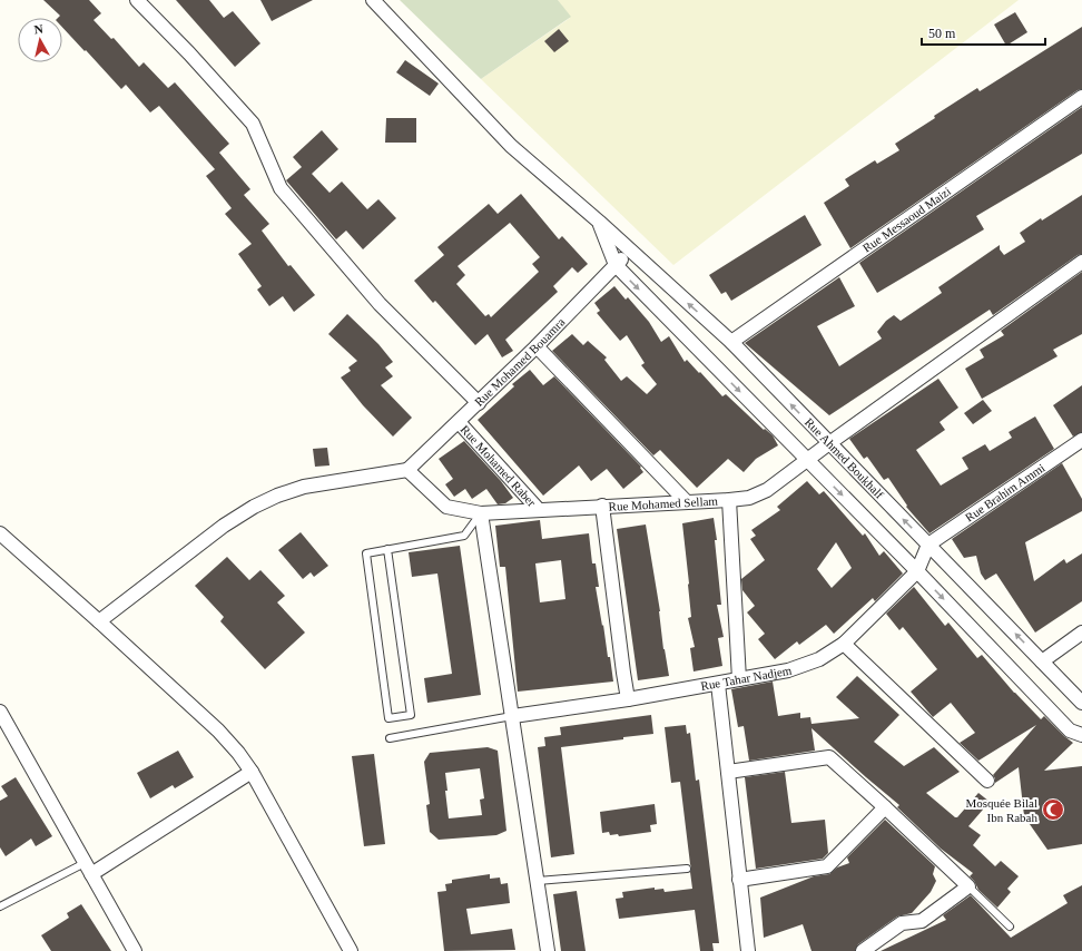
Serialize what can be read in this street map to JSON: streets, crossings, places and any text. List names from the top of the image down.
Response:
{
  "streets": {
    "street": [
      "Rue Messaoud Maizi",
      "Rue Mohamed Bouamra",
      "Rue Ahmed Boukhalf",
      "Rue Mohamed Raber",
      "Rue Brahim Ammi",
      "Rue Mohamed Sellam",
      "Rue Tahar Nadjem"
    ]
  },
  "crossings": [
    ["Rue Messaoud Maizi", "Rue Ahmed Boukhalf"],
    ["Rue Mohamed Bouamra", "Rue Ahmed Boukhalf"],
    ["Rue Mohamed Bouamra", "Rue Mohamed Raber"],
    ["Rue Mohamed Bouamra", "Rue Mohamed Sellam"],
    ["Rue Ahmed Boukhalf", "Rue Brahim Ammi"],
    ["Rue Ahmed Boukhalf", "Rue Mohamed Sellam"],
    ["Rue Ahmed Boukhalf", "Rue Tahar Nadjem"],
    ["Rue Mohamed Raber", "Rue Mohamed Sellam"],
    ["Rue Brahim Ammi", "Rue Tahar Nadjem"]
  ],
  "places": {
    "mosque": ["Mosquée Bilal Ibn Rabah"]
  },
  "scale_bar": "50 m",
  "north": "top"
}
